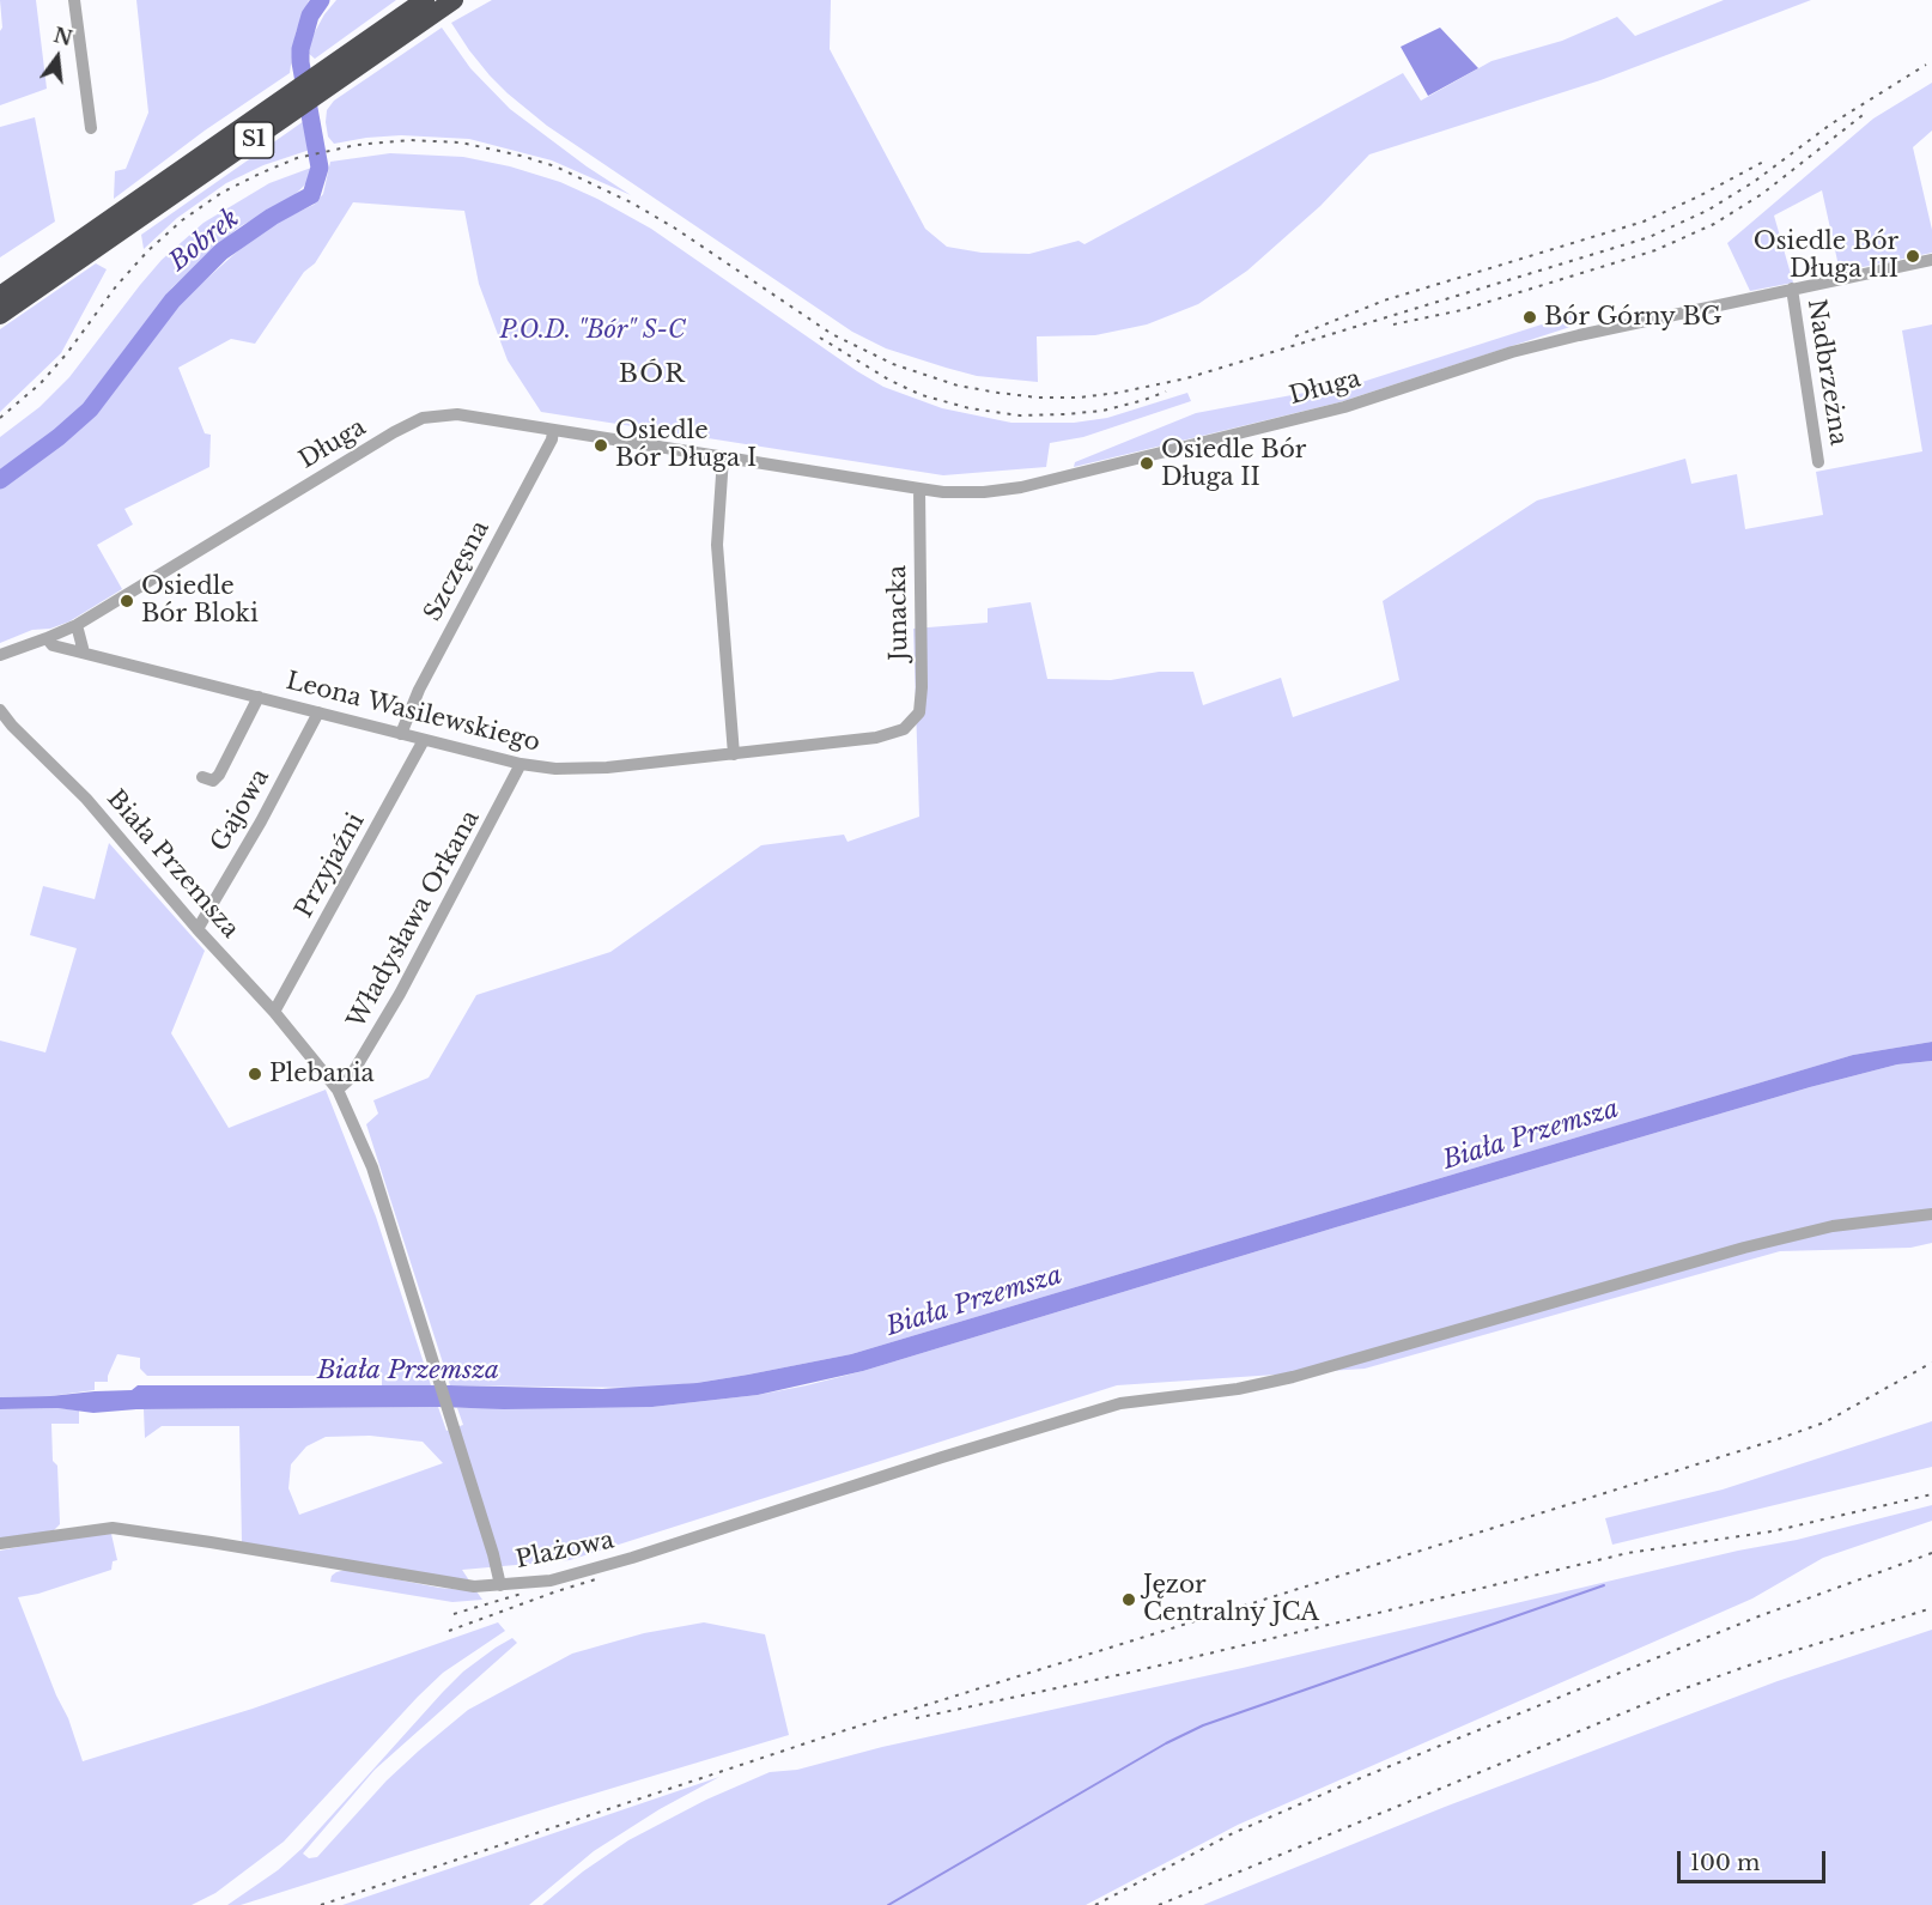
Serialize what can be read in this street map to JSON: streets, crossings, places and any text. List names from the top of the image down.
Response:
{
  "streets": {
    "highway": ["S1"],
    "street": [
      "Nadbrzeżna",
      "Długa",
      "Szczęsna",
      "Junacka",
      "Leona Wasilewskiego",
      "Gajowa",
      "Biała Przemsza",
      "Przyjaźni",
      "Władysława Orkana",
      "Plażowa"
    ]
  },
  "crossings": [
    ["Nadbrzeżna", "Długa"],
    ["Długa", "Szczęsna"],
    ["Długa", "Junacka"],
    ["Długa", "Leona Wasilewskiego"],
    ["Szczęsna", "Leona Wasilewskiego"],
    ["Junacka", "Leona Wasilewskiego"],
    ["Leona Wasilewskiego", "Gajowa"],
    ["Leona Wasilewskiego", "Przyjaźni"],
    ["Leona Wasilewskiego", "Władysława Orkana"],
    ["Gajowa", "Biała Przemsza"],
    ["Biała Przemsza", "Przyjaźni"],
    ["Biała Przemsza", "Władysława Orkana"],
    ["Biała Przemsza", "Plażowa"]
  ],
  "districts": ["BÓR"],
  "water": ["Bobrek", "Biała Przemsza"],
  "parks": ["P.O.D. \"Bór\" S-C"],
  "places": [
    "Osiedle Bór Długa III",
    "Bór Górny BG",
    "Osiedle Bór Długa I",
    "Osiedle Bór Długa II",
    "Osiedle Bór Bloki",
    "Plebania",
    "Jęzor Centralny JCA"
  ],
  "scale_bar": "100 m",
  "north": "top"
}
